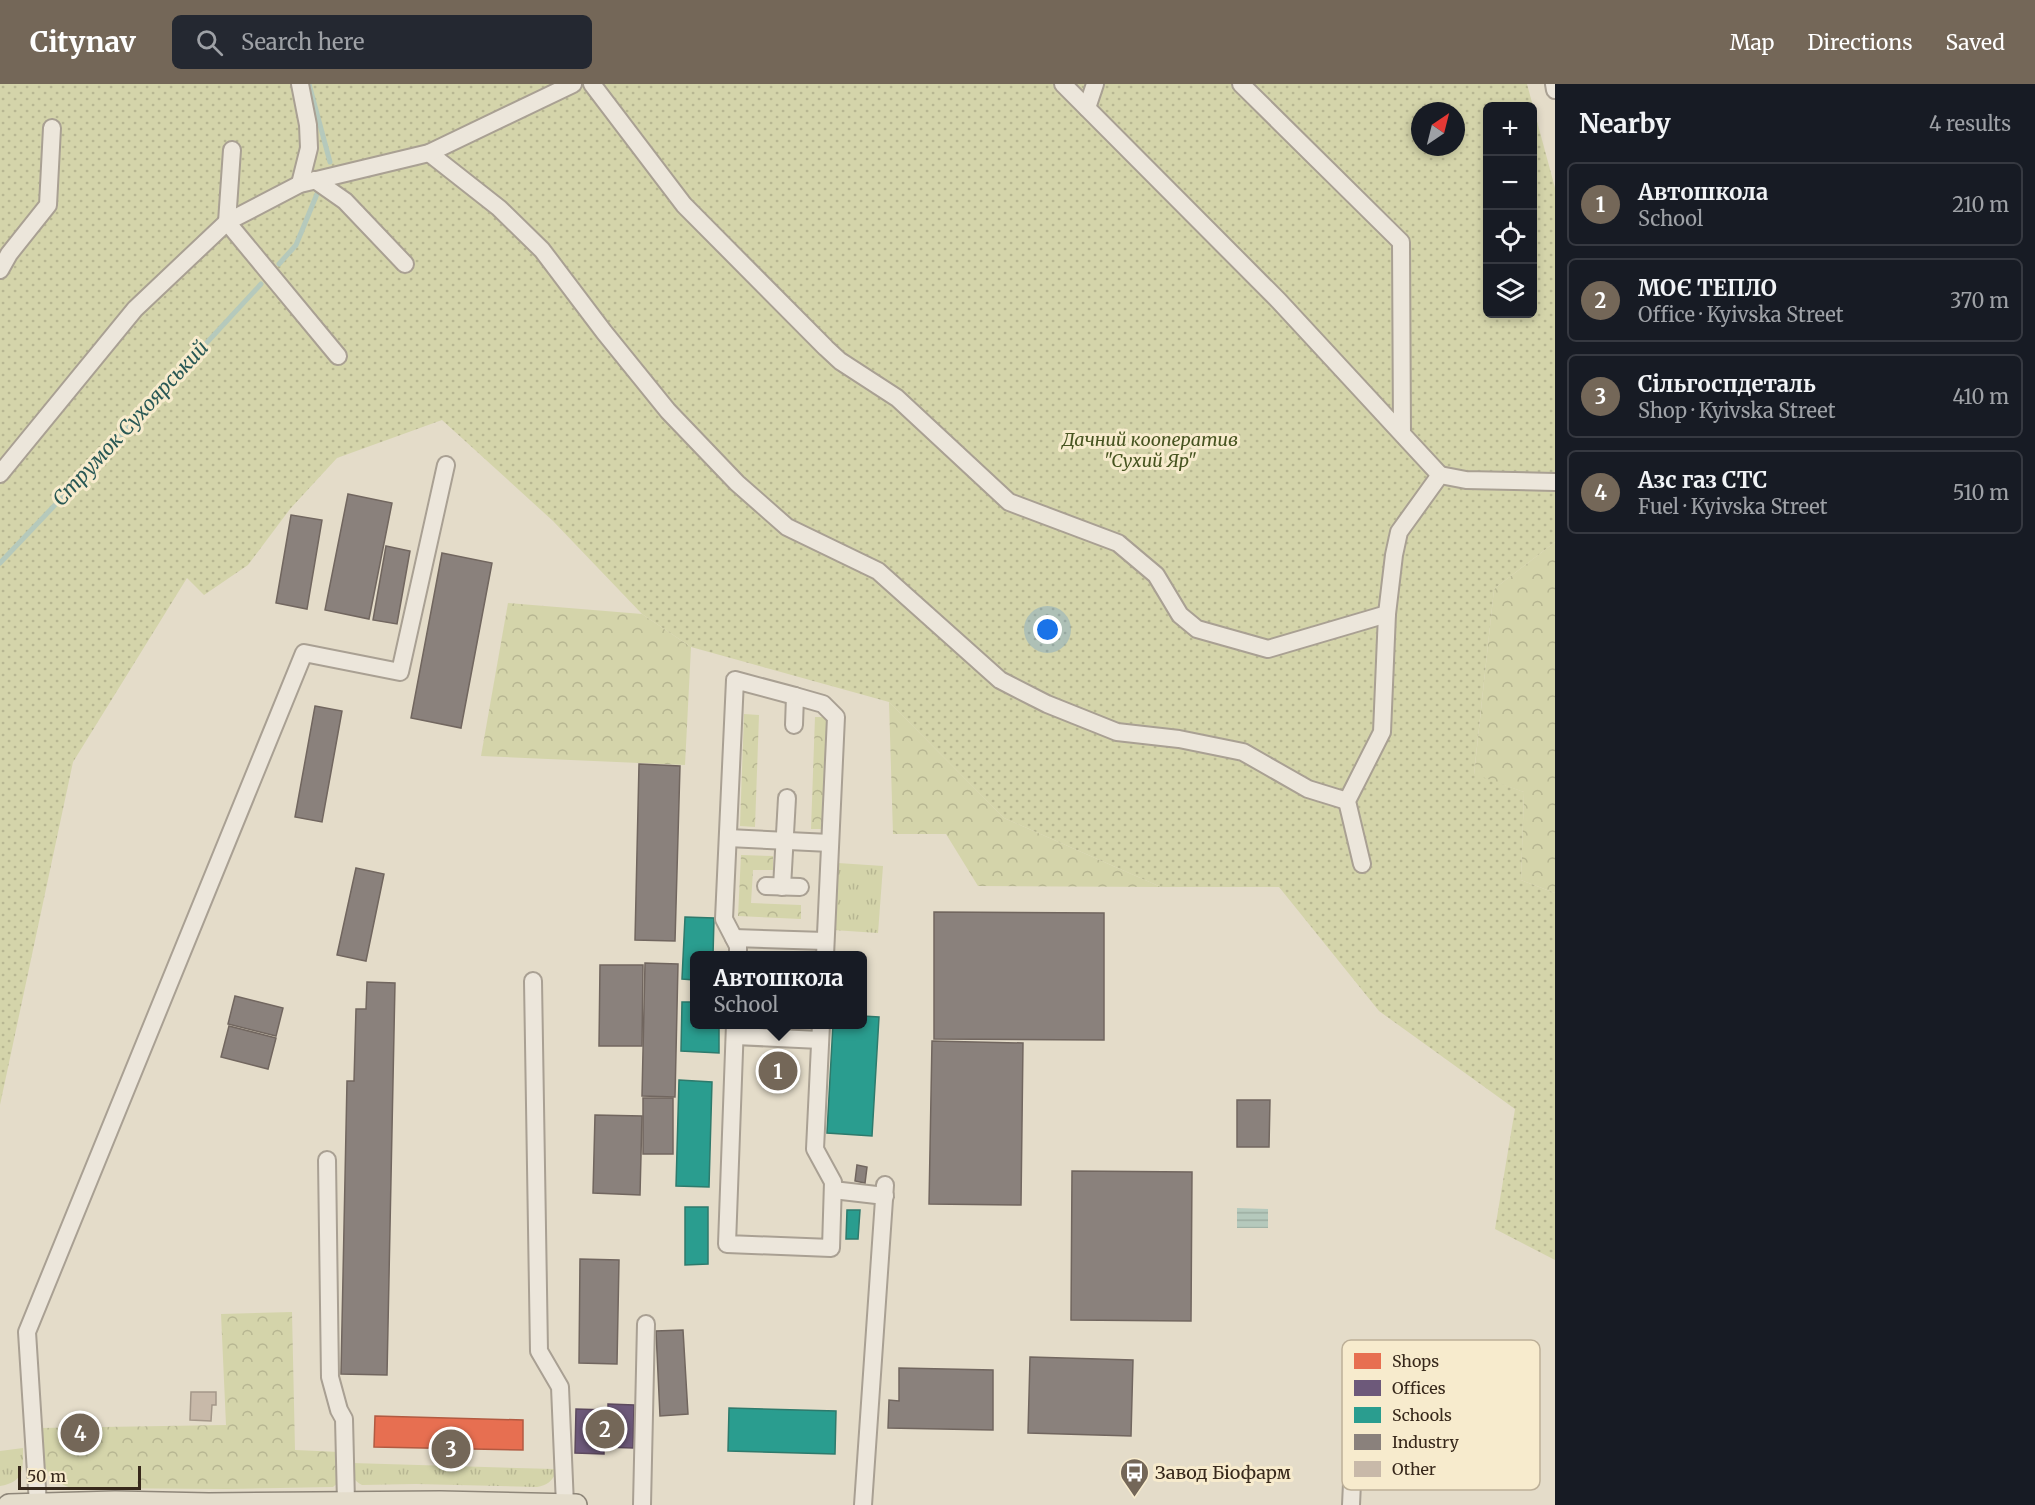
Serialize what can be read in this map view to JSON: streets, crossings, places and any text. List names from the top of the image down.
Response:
{
  "water": ["Струмок Сухоярський"],
  "parks": ["Дачний кооператив \"Сухий Яр\""],
  "places": {
    "bus stop": ["Завод Біофарм"]
  },
  "legend": [
    "Shops",
    "Offices",
    "Schools",
    "Industry",
    "Other"
  ],
  "scale_bar": "50 m",
  "north": "top right",
  "page": {
    "header": "Citynav",
    "search": "Search here",
    "nav": ["Map", "Directions", "Saved"],
    "heading": ["Nearby", "4 results"],
    "map_buttons": ["+", "−"],
    "list": [
      {
        "mark": "1",
        "name": "Автошкола",
        "note": "School",
        "value": "210 m"
      },
      {
        "mark": "2",
        "name": "МОЄ ТЕПЛО",
        "note": "Office · Kyivska Street",
        "value": "370 m"
      },
      {
        "mark": "3",
        "name": "Сільгоспдеталь",
        "note": "Shop · Kyivska Street",
        "value": "410 m"
      },
      {
        "mark": "4",
        "name": "Азс газ СТС",
        "note": "Fuel · Kyivska Street",
        "value": "510 m"
      }
    ],
    "popup": ["Автошкола", "School"],
    "pins": [
      "1",
      "2",
      "4",
      "3"
    ],
    "scale": "50 m"
  }
}
